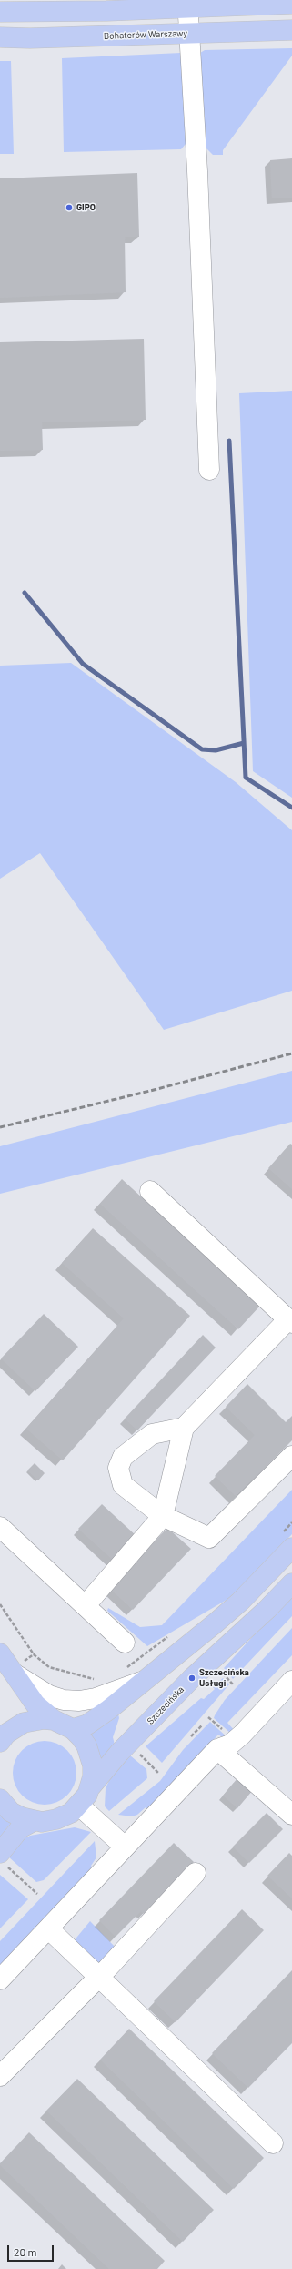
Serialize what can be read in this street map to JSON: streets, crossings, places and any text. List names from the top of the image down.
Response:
{
  "streets": {
    "main road": ["Bohaterów Warszawy", "Szczecińska"]
  },
  "places": ["GIPO", "Szczecińska Usługi"],
  "scale_bar": "20 m"
}
